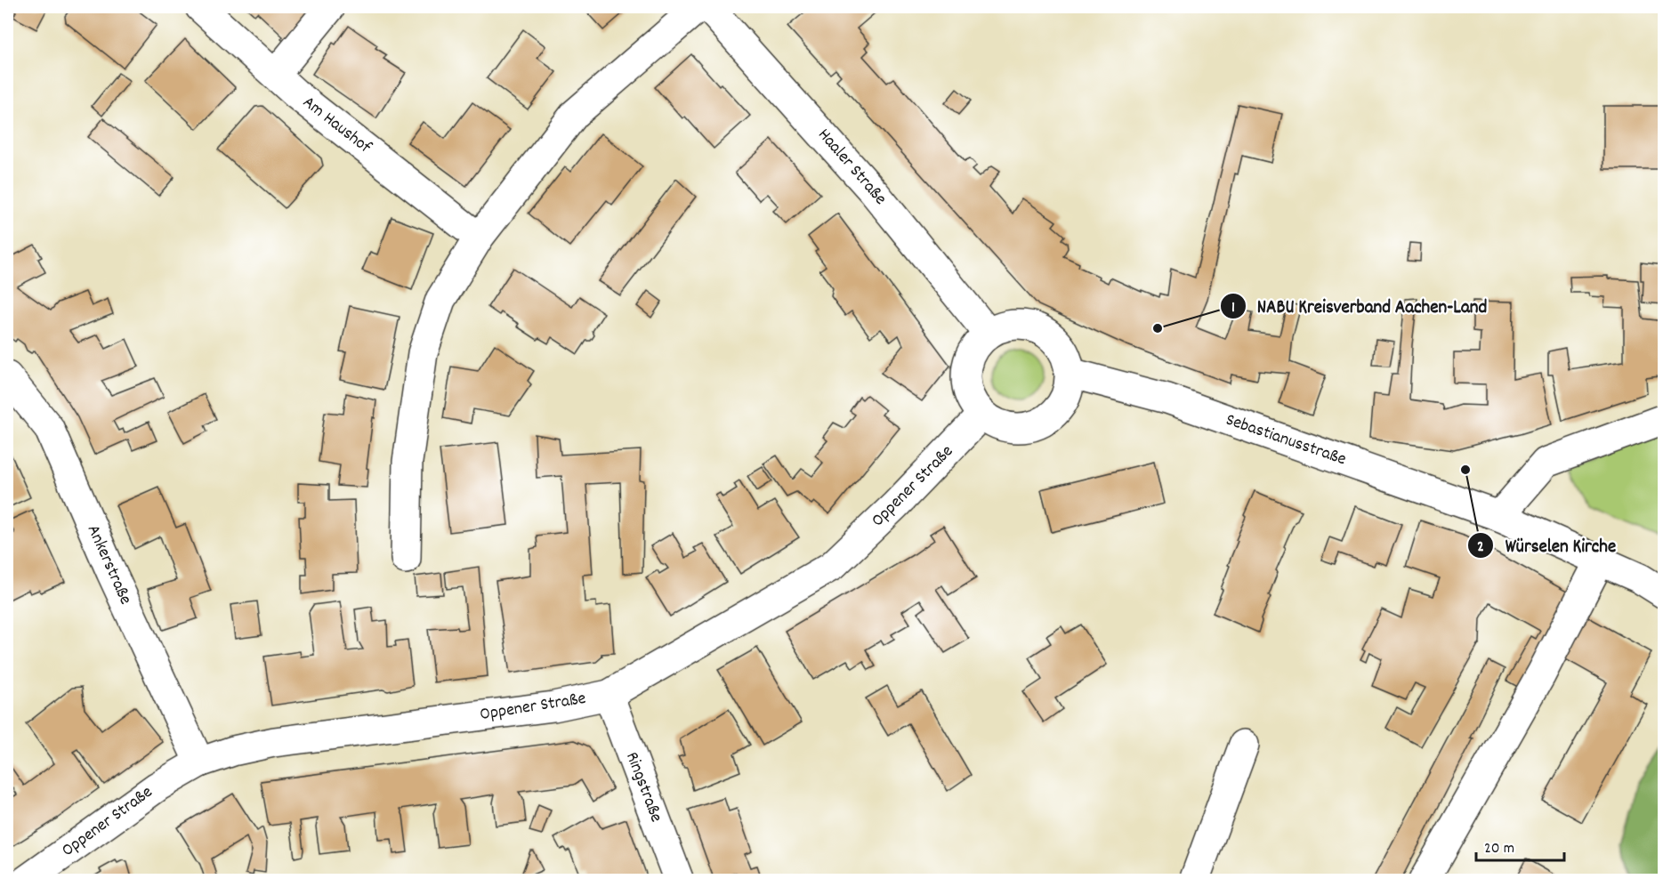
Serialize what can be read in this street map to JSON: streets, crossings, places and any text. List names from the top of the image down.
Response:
{
  "streets": {
    "street": [
      "Am Haushof",
      "Haaler Straße",
      "Sebastianusstraße",
      "Oppener Straße",
      "Ankerstraße",
      "Ringstraße"
    ]
  },
  "crossings": [
    ["Haaler Straße", "Sebastianusstraße"],
    ["Haaler Straße", "Oppener Straße"],
    ["Sebastianusstraße", "Oppener Straße"],
    ["Oppener Straße", "Ankerstraße"],
    ["Oppener Straße", "Ringstraße"]
  ],
  "places": ["NABU Kreisverband Aachen-Land", "Würselen Kirche"],
  "scale_bar": "20 m"
}
